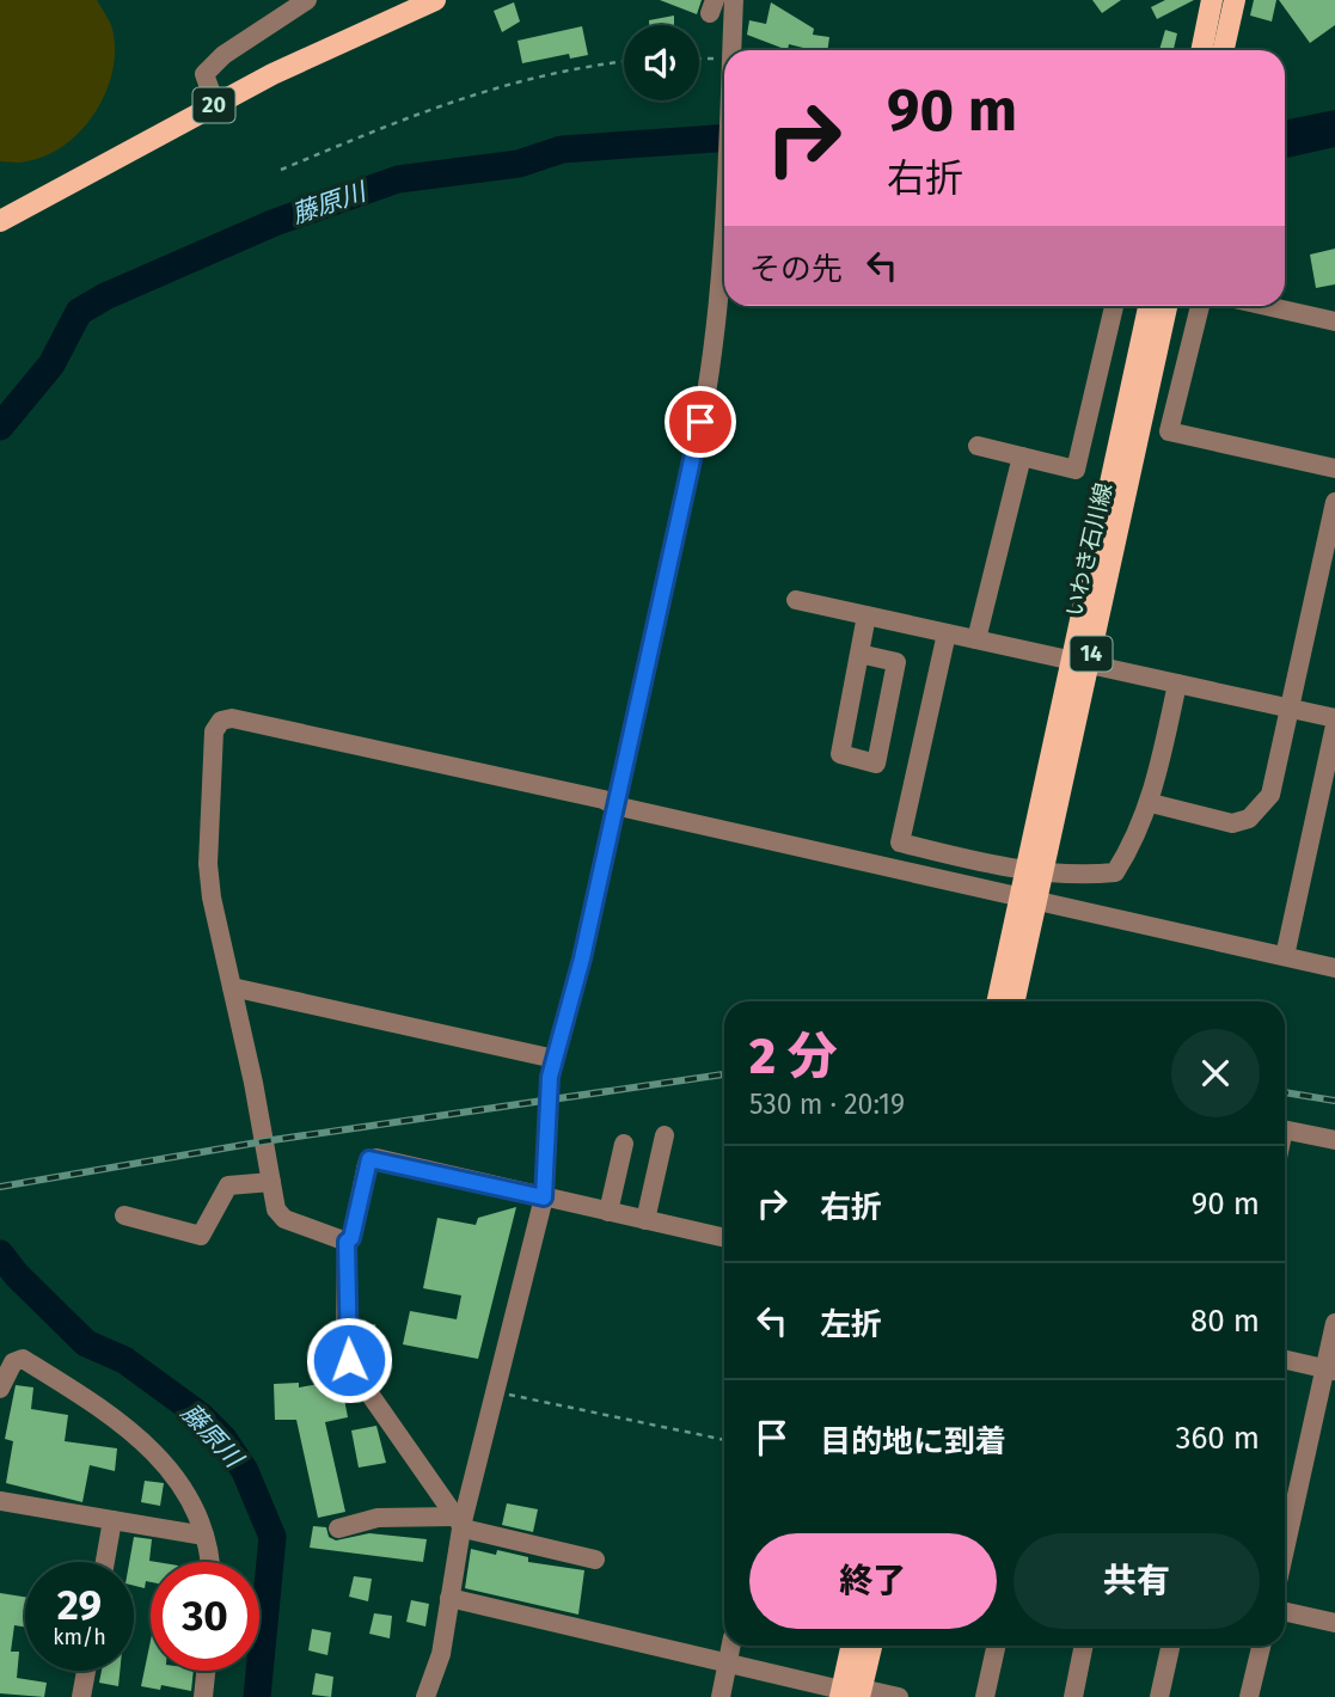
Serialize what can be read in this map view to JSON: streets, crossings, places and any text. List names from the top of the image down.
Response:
{
  "streets": {
    "main road": ["20", "いわき石川線", "14"]
  },
  "water": ["藤原川"],
  "page": {
    "turn": ["90 m", "右折"],
    "then": "その先",
    "heading": ["2 分", "530 m · 20:19"],
    "list": [
      {
        "name": "右折",
        "value": "90 m"
      },
      {
        "name": "左折",
        "value": "80 m"
      },
      {
        "name": "目的地に到着",
        "value": "360 m"
      }
    ],
    "buttons": ["終了", "共有"],
    "speed": "29 km/h",
    "limit": "30"
  }
}
